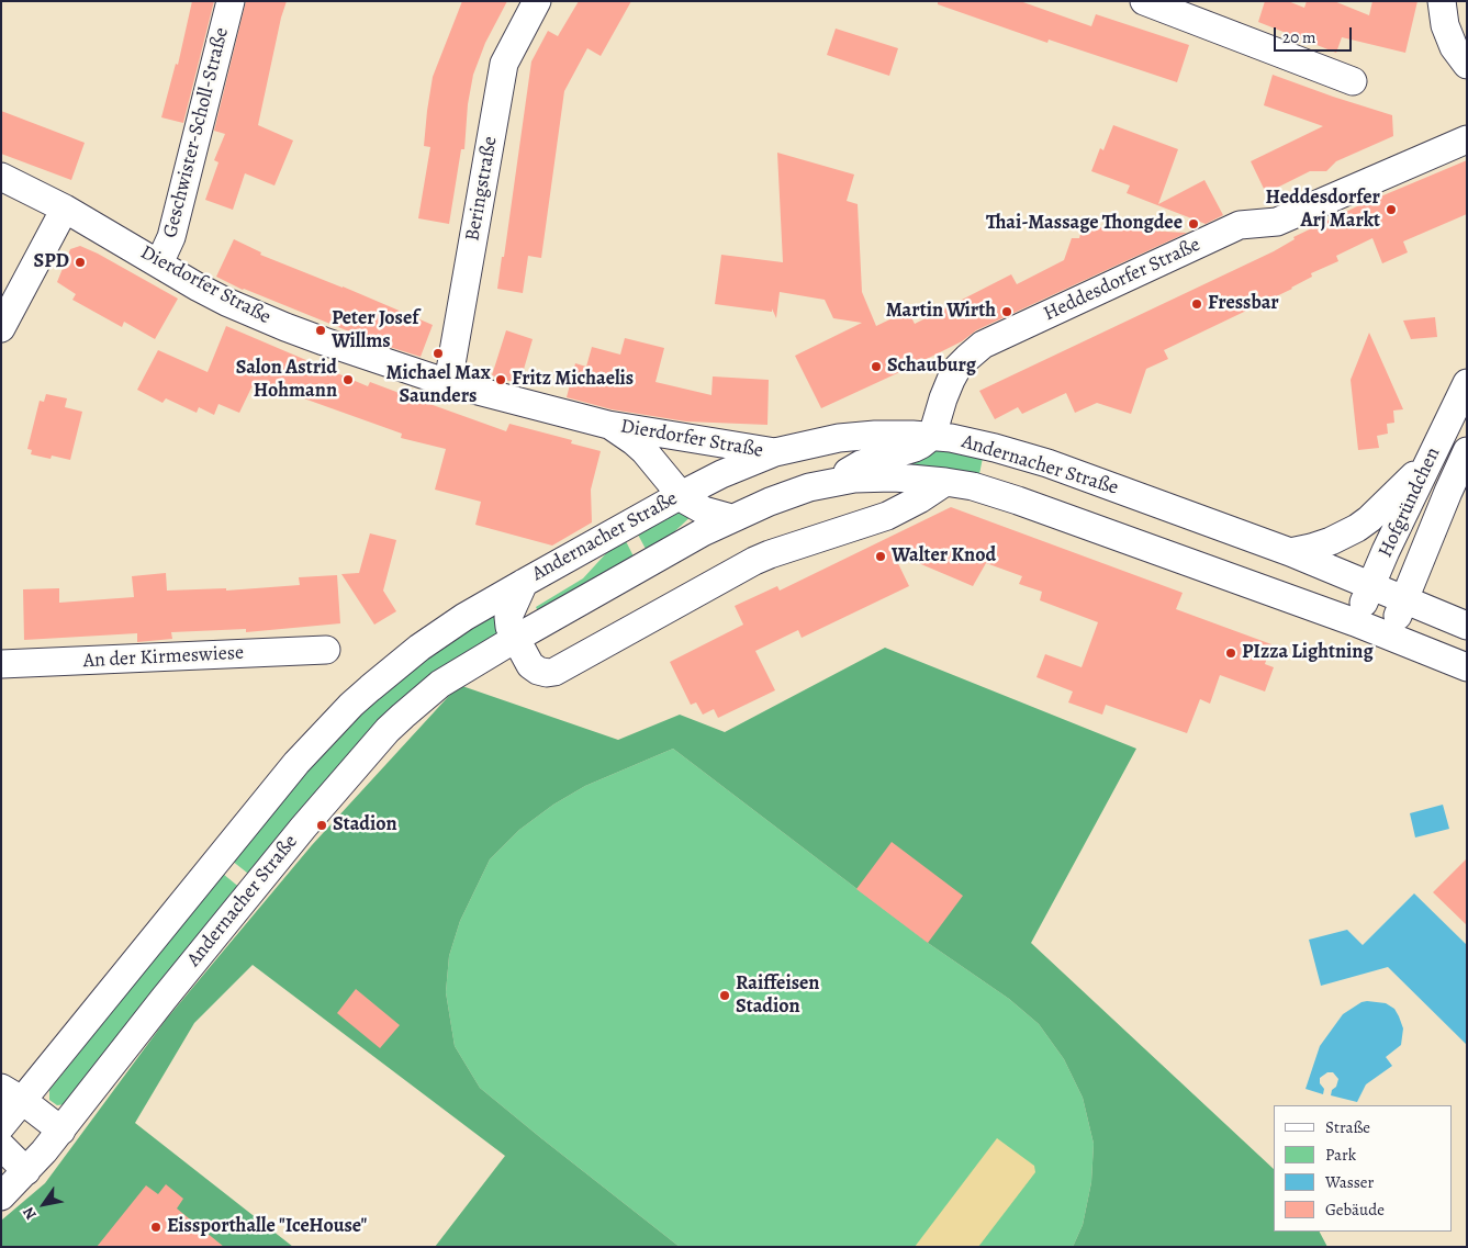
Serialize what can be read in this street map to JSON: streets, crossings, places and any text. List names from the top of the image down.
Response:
{
  "streets": {
    "street": [
      "Geschwister-Scholl-Straße",
      "Beringstraße",
      "Heddesdorfer Straße",
      "Dierdorfer Straße",
      "Andernacher Straße",
      "Hofgründchen",
      "An der Kirmeswiese"
    ]
  },
  "crossings": [
    ["Geschwister-Scholl-Straße", "Dierdorfer Straße"],
    ["Beringstraße", "Dierdorfer Straße"],
    ["Heddesdorfer Straße", "Andernacher Straße"],
    ["Dierdorfer Straße", "Andernacher Straße"],
    ["Andernacher Straße", "Hofgründchen"]
  ],
  "places": [
    "Heddesdorfer Arj Markt",
    "Thai-Massage Thongdee",
    "SPD",
    "Fressbar",
    "Martin Wirth",
    "Peter Josef Willms",
    "Michael Max Saunders",
    "Schauburg",
    "Salon Astrid Hohmann",
    "Fritz Michaelis",
    "Walter Knod",
    "PIzza Lightning",
    "Stadion",
    "Raiffeisen Stadion",
    "Eissporthalle \"IceHouse\""
  ],
  "legend": [
    "Straße",
    "Park",
    "Wasser",
    "Gebäude"
  ],
  "scale_bar": "20 m",
  "north": "bottom left"
}
